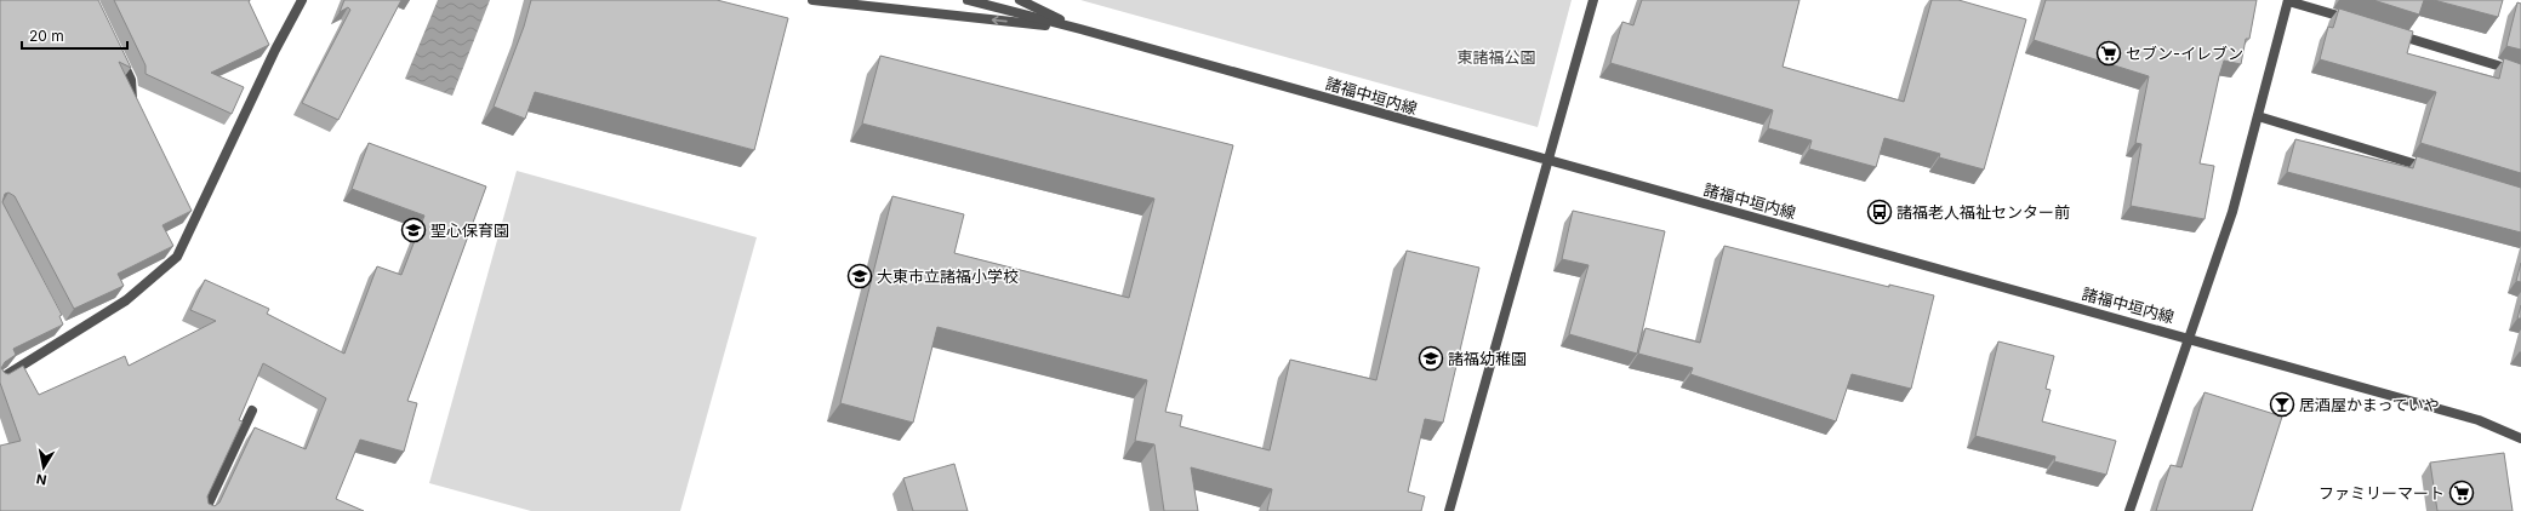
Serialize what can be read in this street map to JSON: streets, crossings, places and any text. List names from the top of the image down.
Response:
{
  "streets": {
    "street": ["諸福中垣内線"]
  },
  "parks": ["東諸福公園"],
  "places": {
    "supermarket": ["セブン-イレブン", "ファミリーマート"],
    "bus stop": ["諸福老人福祉センター前"],
    "school or university": ["聖心保育園", "大東市立諸福小学校", "諸福幼稚園"],
    "bar": ["居酒屋かまっていや"]
  },
  "scale_bar": "20 m",
  "north": "bottom"
}
